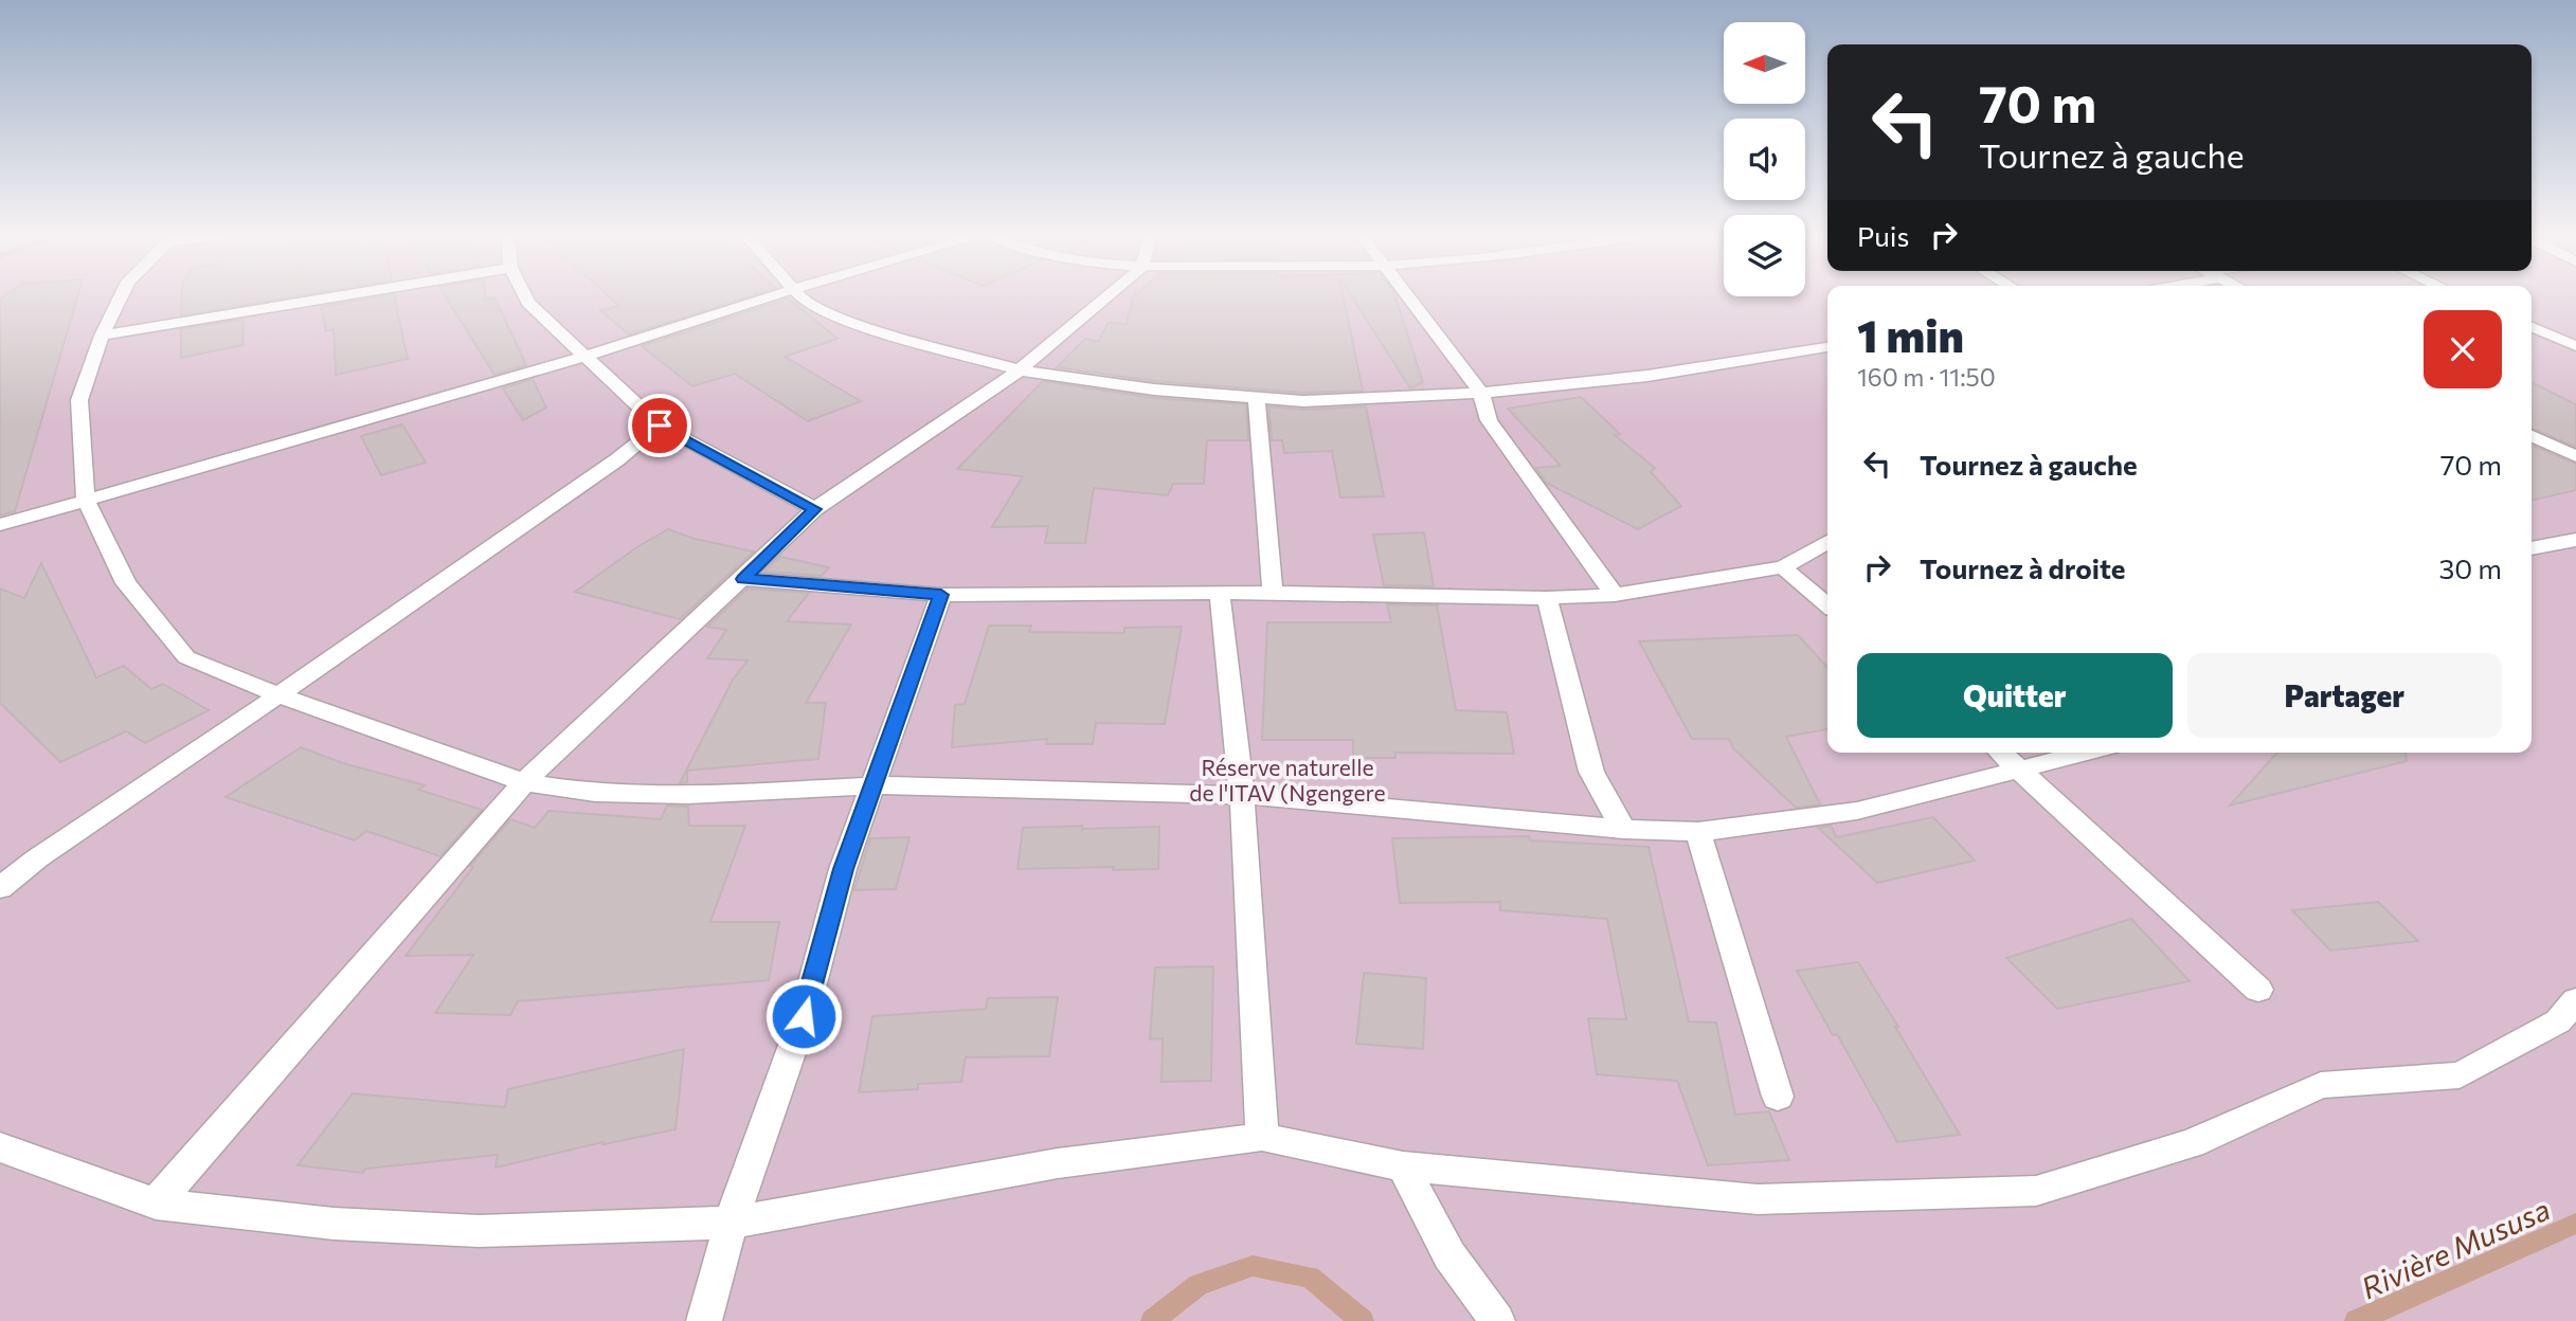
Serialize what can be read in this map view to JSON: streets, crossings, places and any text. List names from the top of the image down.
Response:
{
  "water": ["Rivière Mususa"],
  "parks": ["Réserve naturelle de l'ITAV (Ngengere"],
  "north": "left",
  "page": {
    "turn": ["70 m", "Tournez à gauche"],
    "then": "Puis",
    "heading": ["1 min", "160 m · 11:50"],
    "list": [
      {
        "name": "Tournez à gauche",
        "value": "70 m"
      },
      {
        "name": "Tournez à droite",
        "value": "30 m"
      }
    ],
    "buttons": ["Quitter", "Partager"]
  }
}
